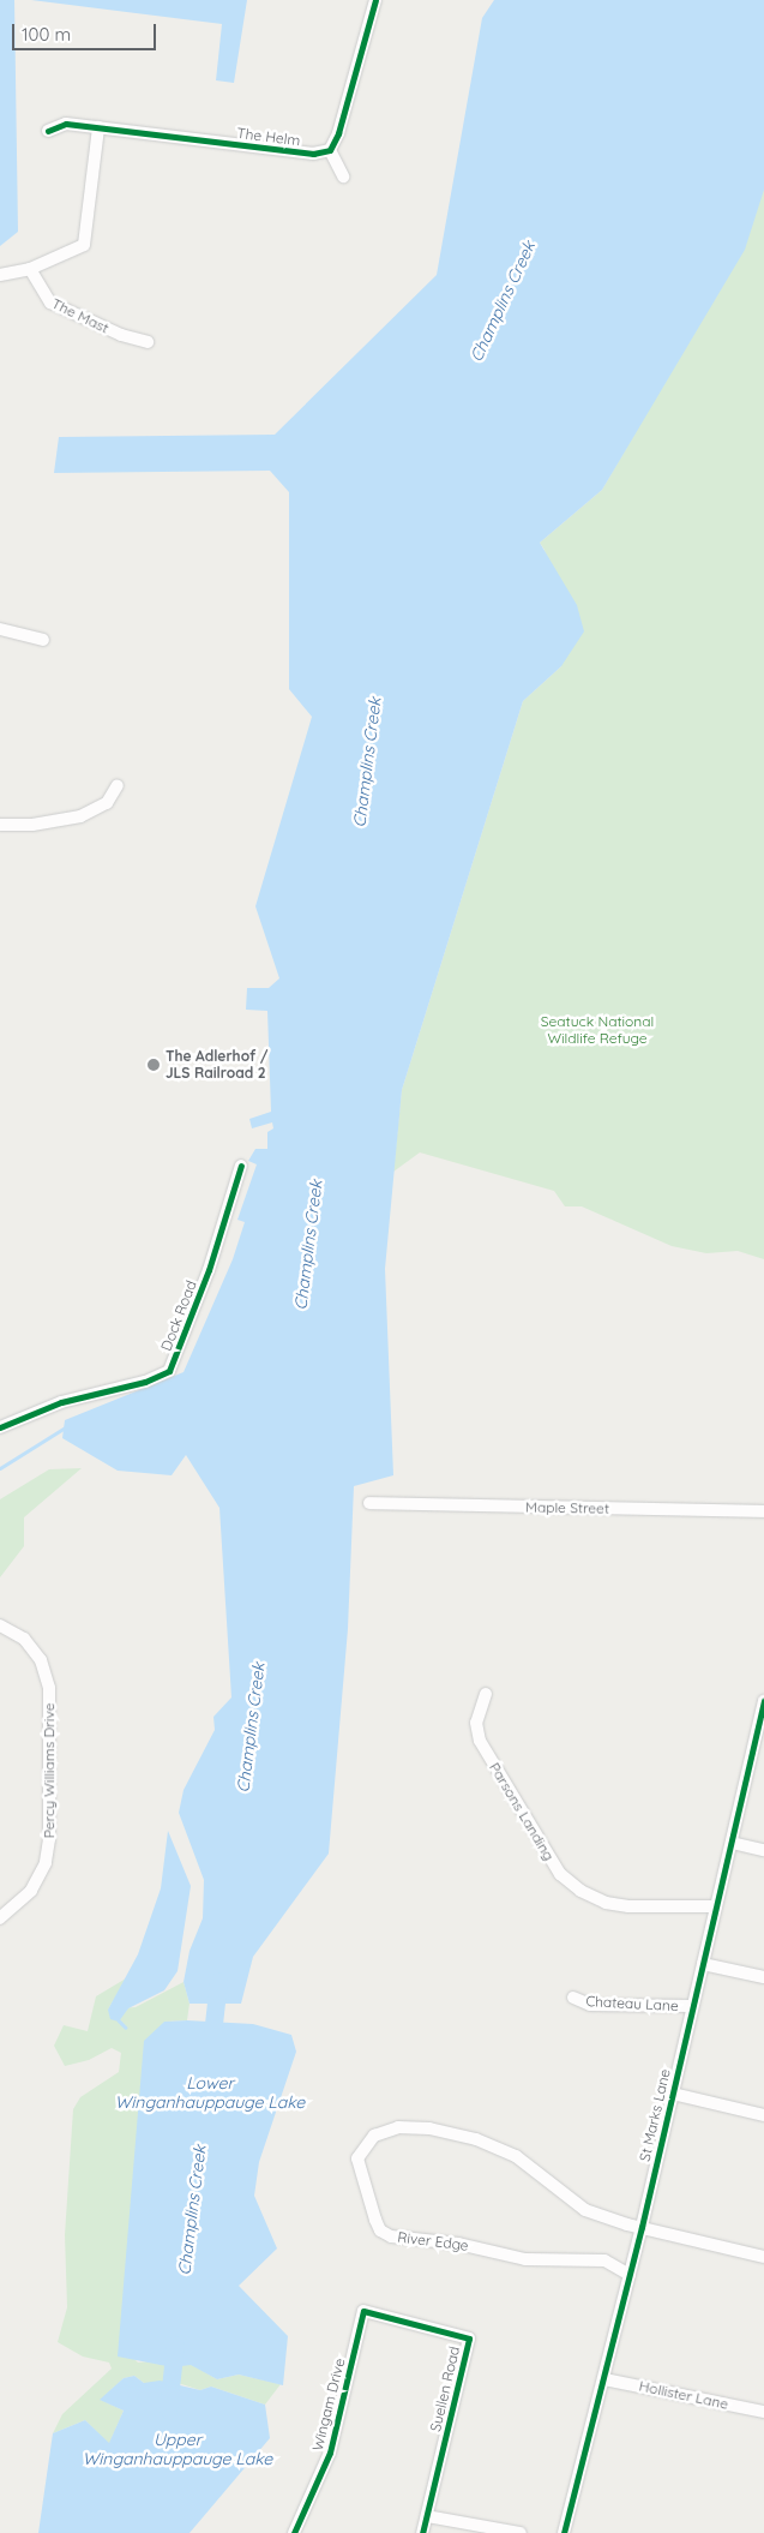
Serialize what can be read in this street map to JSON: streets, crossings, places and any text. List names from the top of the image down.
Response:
{
  "streets": {
    "street": [
      "The Helm",
      "The Mast",
      "Dock Road",
      "Maple Street",
      "Percy Williams Drive",
      "Parsons Landing",
      "Chateau Lane",
      "St Marks Lane",
      "River Edge",
      "Suellen Road",
      "Hollister Lane",
      "Wingam Drive"
    ]
  },
  "crossings": [
    ["Parsons Landing", "St Marks Lane"],
    ["Chateau Lane", "St Marks Lane"],
    ["St Marks Lane", "River Edge"],
    ["St Marks Lane", "Hollister Lane"],
    ["Suellen Road", "Wingam Drive"]
  ],
  "water": ["Champlins Creek", "Lower Winganhauppauge Lake", "Upper Winganhauppauge Lake"],
  "parks": ["Seatuck National Wildlife Refuge"],
  "places": ["The Adlerhof / JLS Railroad 2"],
  "scale_bar": "100 m"
}
